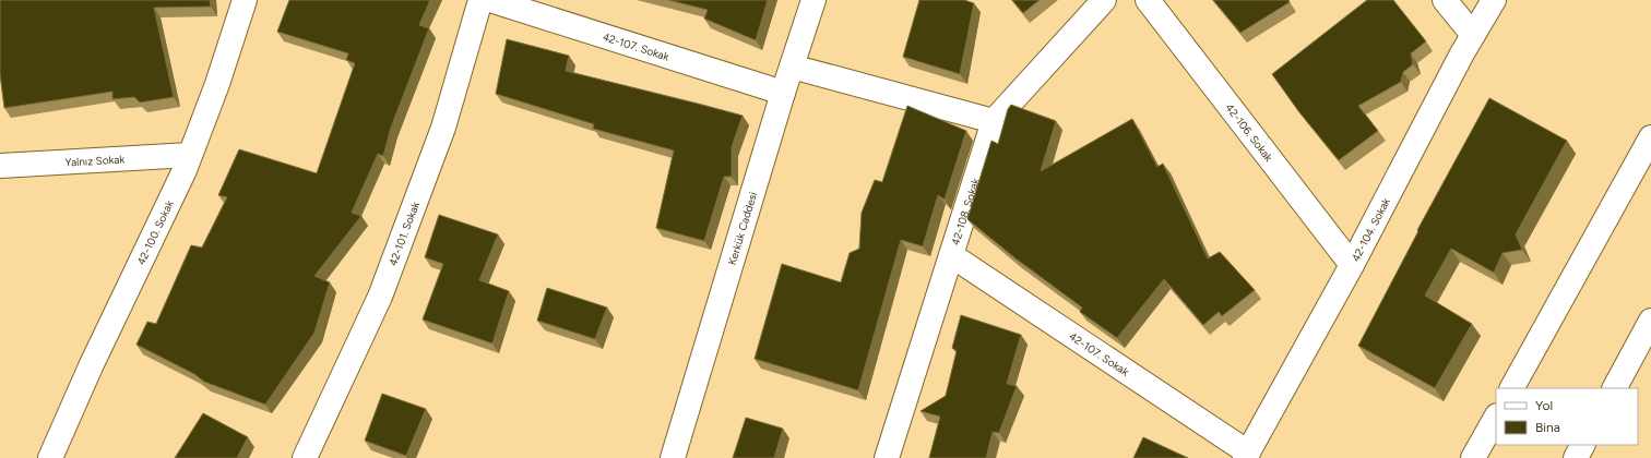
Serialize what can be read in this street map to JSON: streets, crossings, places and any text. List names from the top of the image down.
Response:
{
  "streets": {
    "street": [
      "42-107. Sokak",
      "42-106. Sokak",
      "Yalnız Sokak",
      "42-108. Sokak",
      "Kerkük Caddesi",
      "42-104. Sokak",
      "42-100. Sokak",
      "42-101. Sokak"
    ]
  },
  "crossings": [
    ["42-107. Sokak", "42-108. Sokak"],
    ["42-107. Sokak", "Kerkük Caddesi"],
    ["42-107. Sokak", "42-104. Sokak"],
    ["42-106. Sokak", "42-104. Sokak"],
    ["Yalnız Sokak", "42-100. Sokak"]
  ],
  "legend": ["Yol", "Bina"]
}
